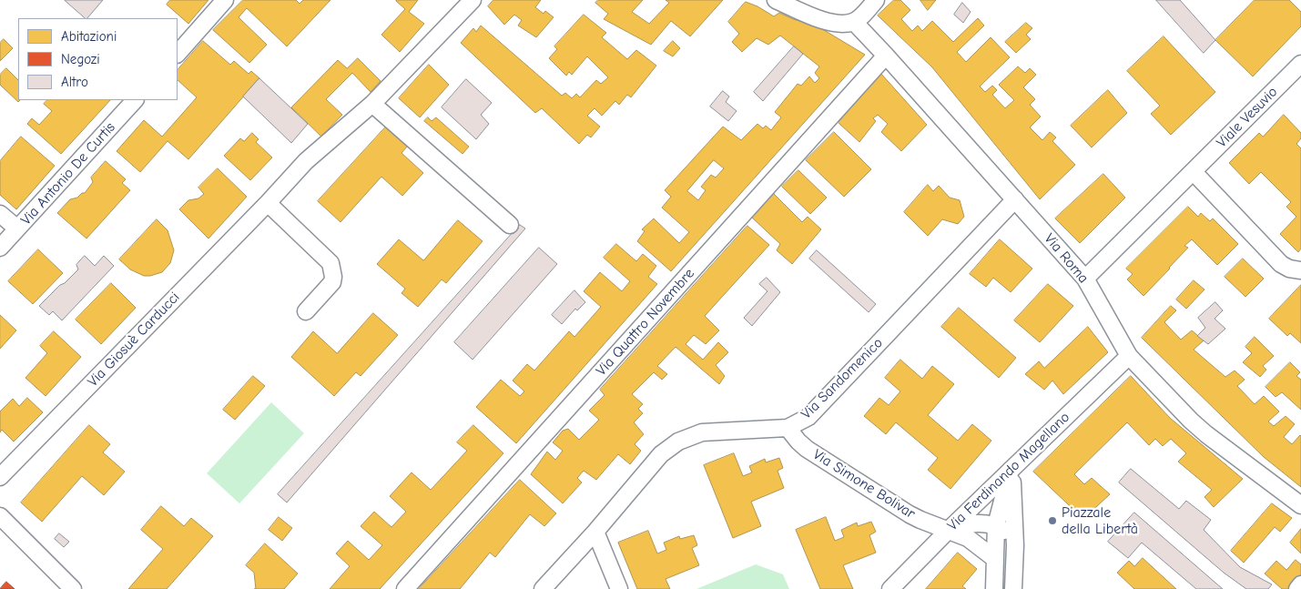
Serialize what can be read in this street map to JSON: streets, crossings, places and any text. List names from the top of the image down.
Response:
{
  "streets": {
    "street": [
      "Viale Vesuvio",
      "Via Antonio De Curtis",
      "Via Roma",
      "Via Quattro Novembre",
      "Via Giosuè Carducci",
      "Via Sandomenico",
      "Via Ferdinando Magellano",
      "Via Simone Bolivar"
    ]
  },
  "crossings": [
    ["Viale Vesuvio", "Via Roma"],
    ["Via Roma", "Via Quattro Novembre"],
    ["Via Roma", "Via Sandomenico"],
    ["Via Roma", "Via Ferdinando Magellano"],
    ["Via Sandomenico", "Via Simone Bolivar"],
    ["Via Ferdinando Magellano", "Via Simone Bolivar"]
  ],
  "places": ["Piazzale della Libertà"],
  "legend": ["Abitazioni", "Negozi", "Altro"]
}
